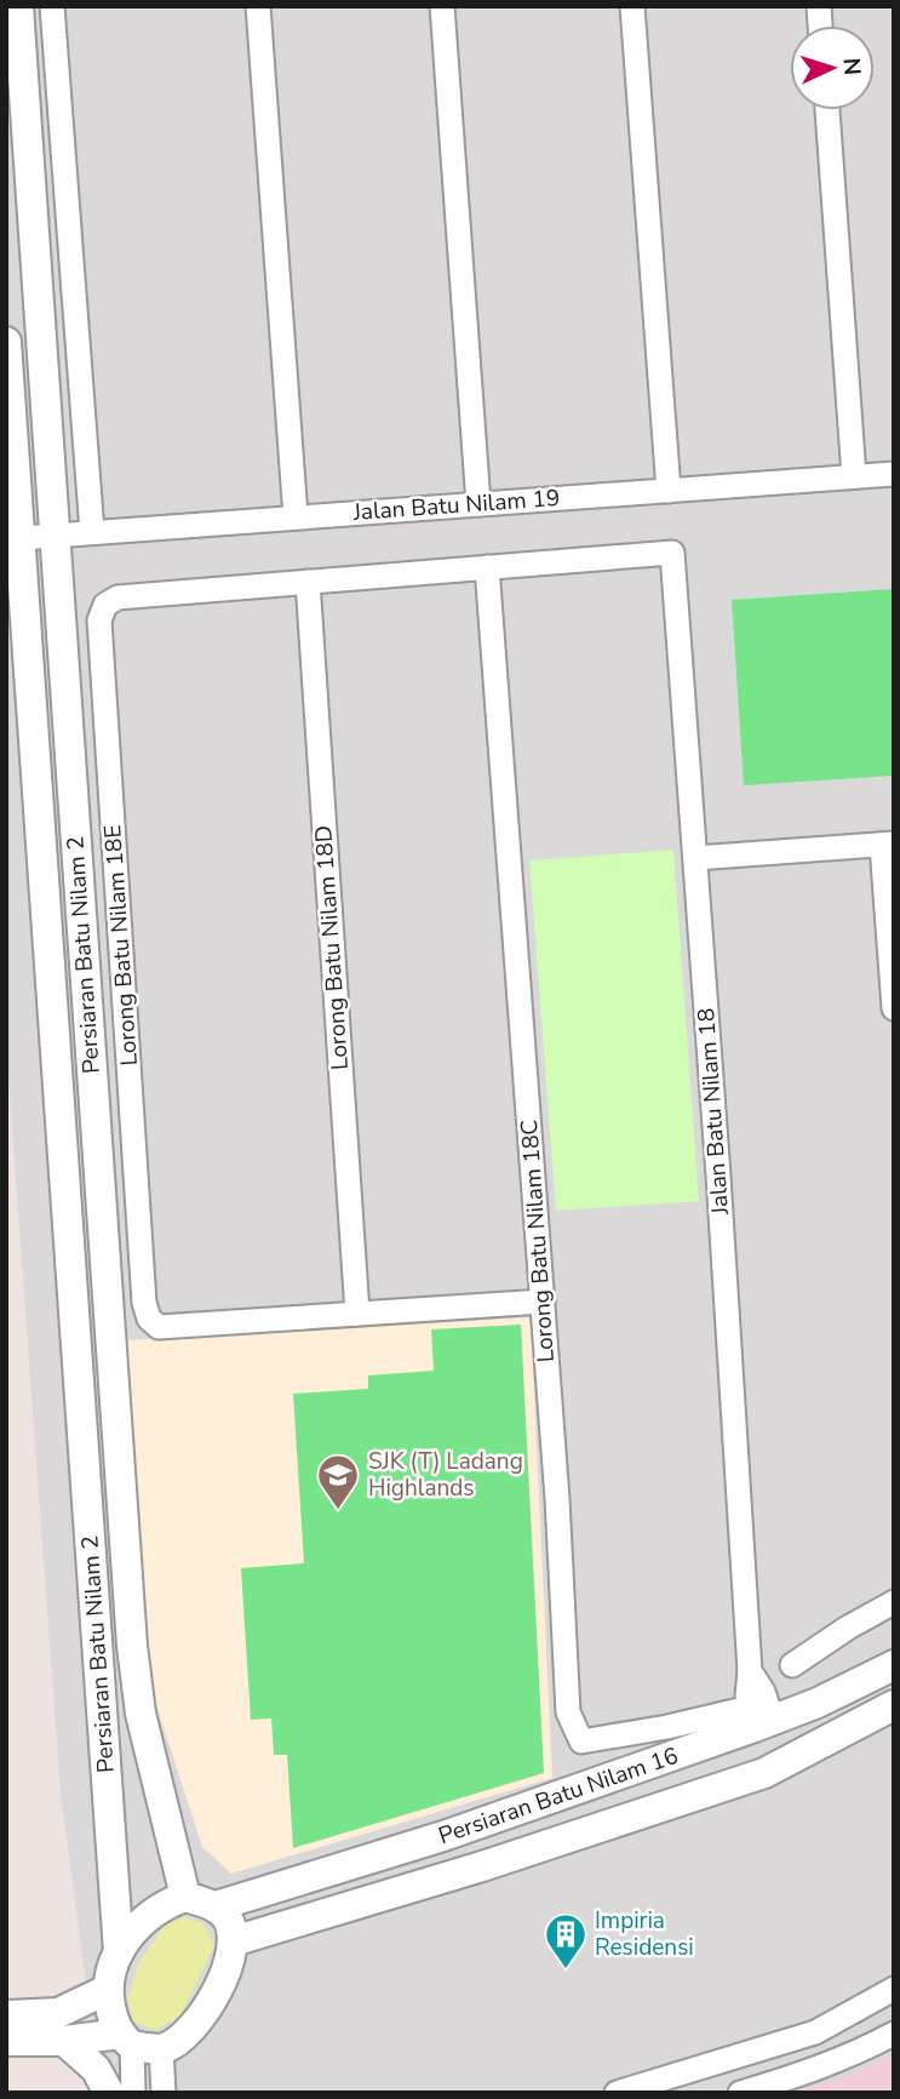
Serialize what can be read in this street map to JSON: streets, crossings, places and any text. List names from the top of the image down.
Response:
{
  "streets": {
    "street": [
      "Jalan Batu Nilam 19",
      "Lorong Batu Nilam 18E",
      "Lorong Batu Nilam 18D",
      "Persiaran Batu Nilam 2",
      "Jalan Batu Nilam 18",
      "Lorong Batu Nilam 18C",
      "Persiaran Batu Nilam 16"
    ]
  },
  "crossings": [
    ["Jalan Batu Nilam 19", "Persiaran Batu Nilam 2"],
    ["Lorong Batu Nilam 18E", "Lorong Batu Nilam 18D"],
    ["Persiaran Batu Nilam 2", "Persiaran Batu Nilam 16"],
    ["Jalan Batu Nilam 18", "Lorong Batu Nilam 18C"],
    ["Jalan Batu Nilam 18", "Persiaran Batu Nilam 16"],
    ["Lorong Batu Nilam 18C", "Persiaran Batu Nilam 16"]
  ],
  "places": {
    "school or university": ["SJK (T) Ladang Highlands"],
    "building": ["Impiria Residensi"]
  },
  "north": "right"
}
